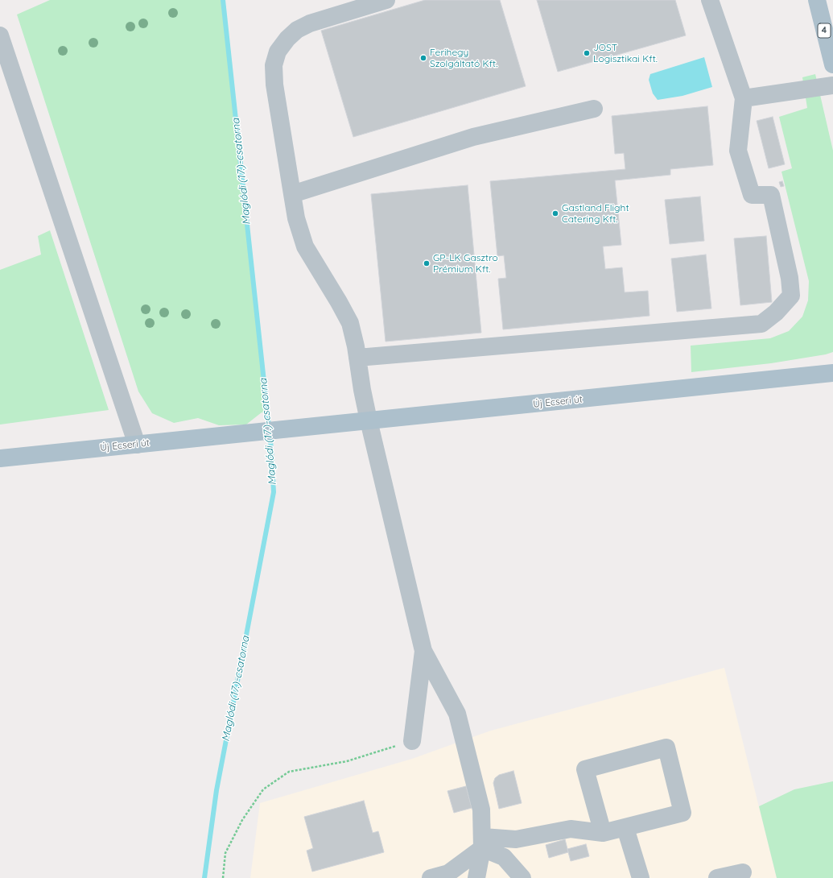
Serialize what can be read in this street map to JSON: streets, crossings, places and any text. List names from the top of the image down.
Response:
{
  "streets": {
    "main road": ["4", "Új Ecseri út"]
  },
  "water": ["Maglódi (17.)-csatorna"],
  "places": [
    "JOST Logisztikai Kft.",
    "Ferihegy Szolgáltató Kft.",
    "Gastland Flight Catering Kft.",
    "GP-LK Gasztro Prémium Kft."
  ]
}
